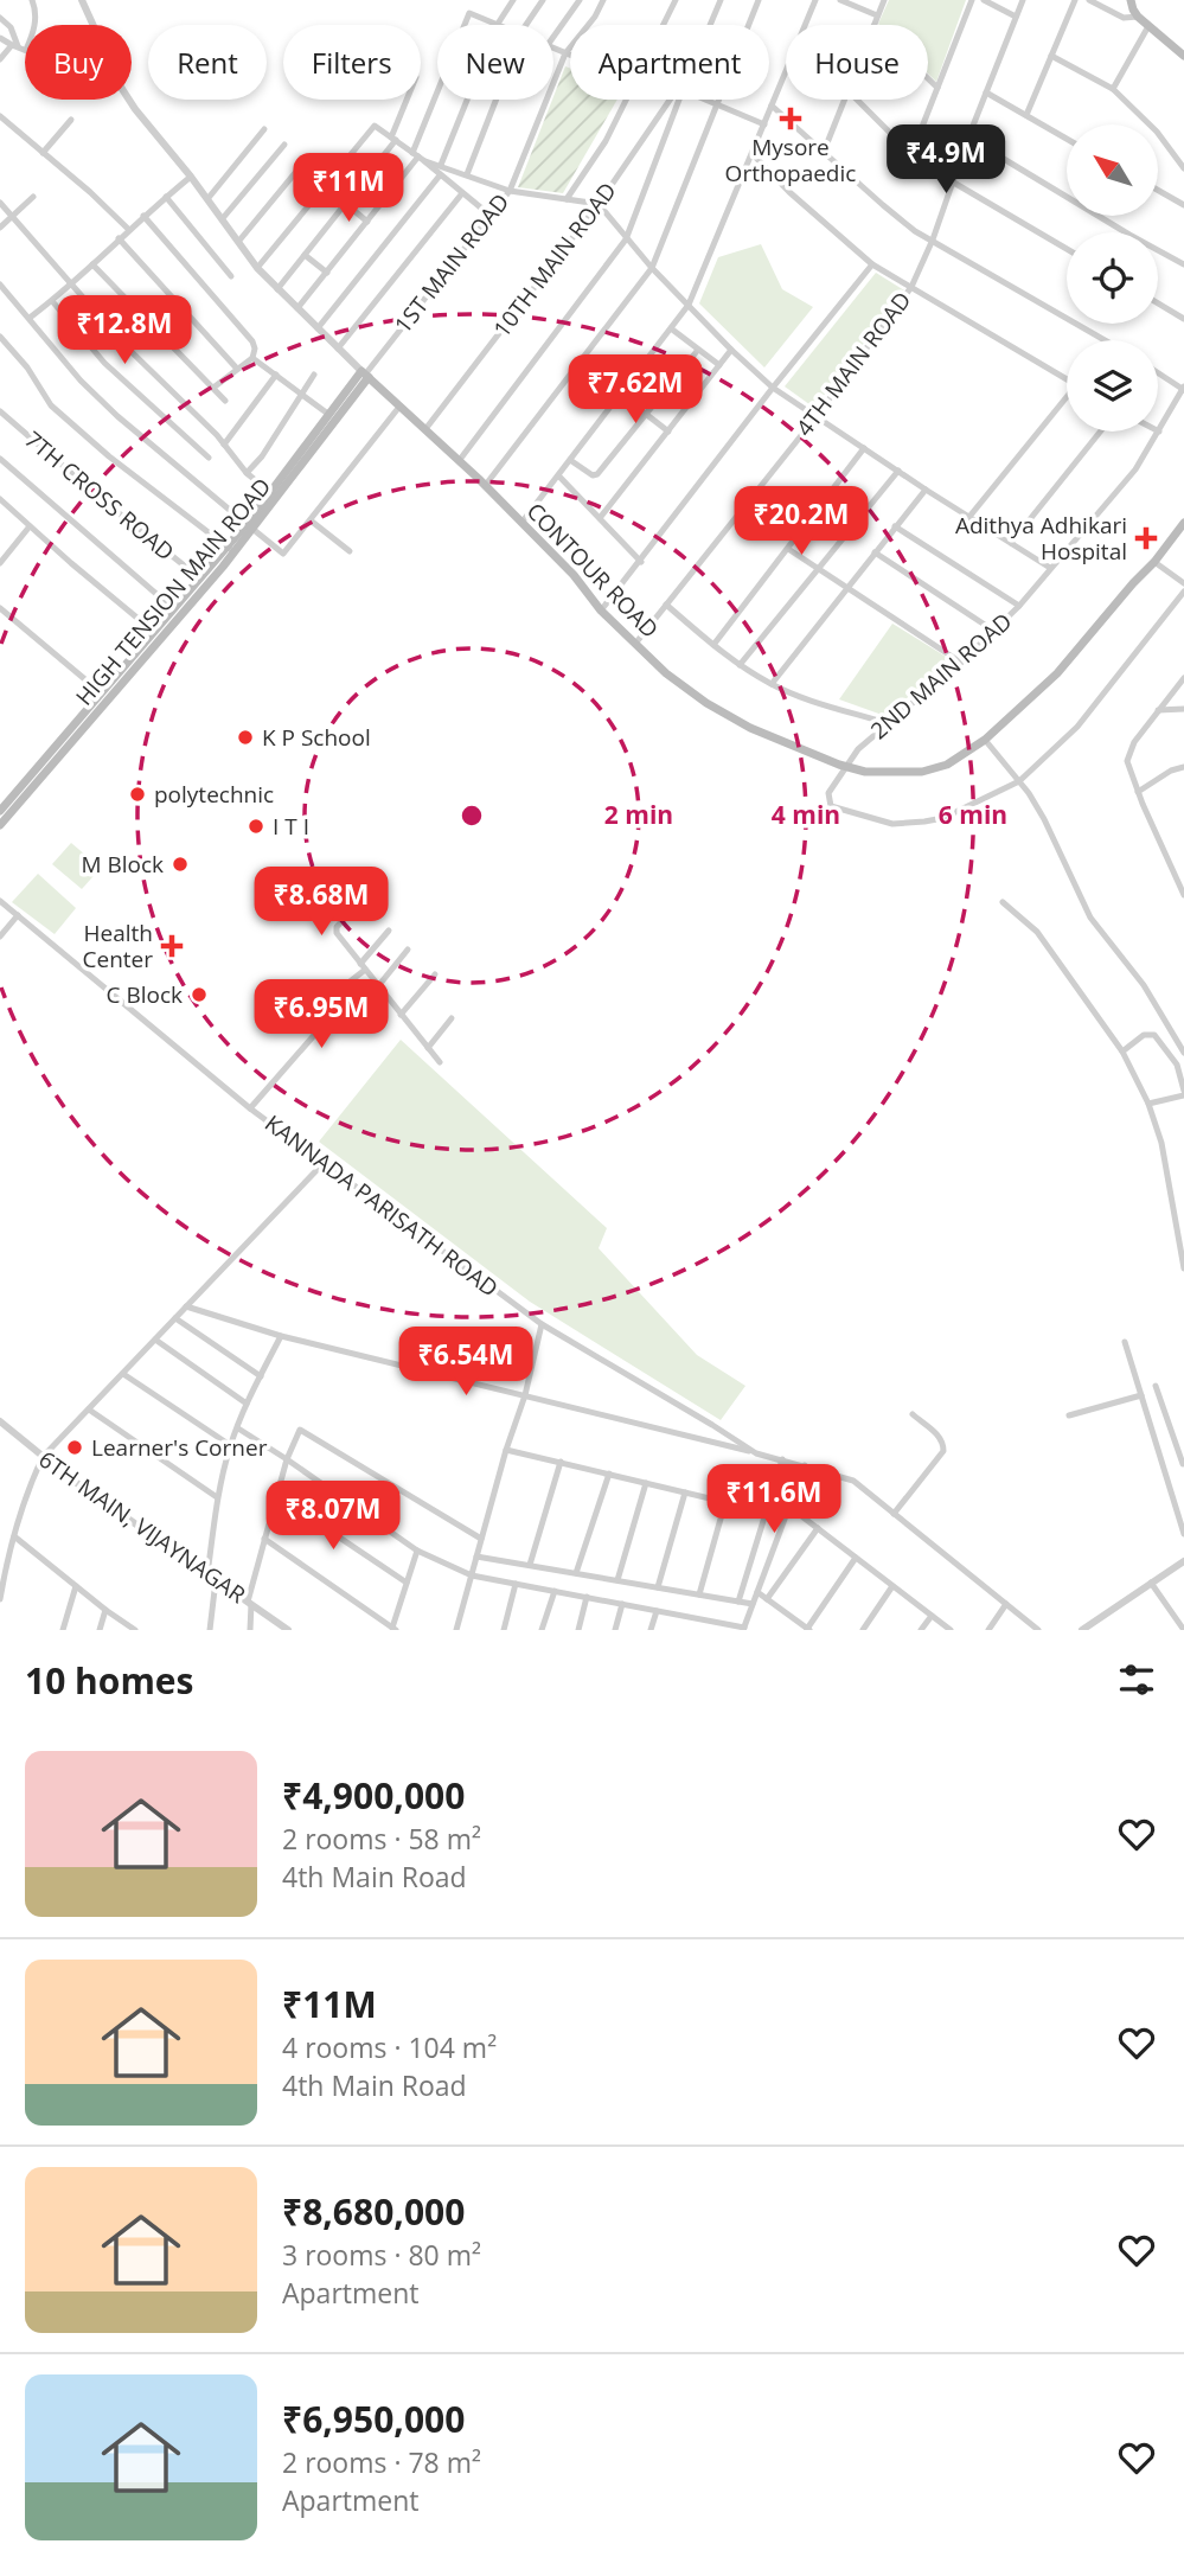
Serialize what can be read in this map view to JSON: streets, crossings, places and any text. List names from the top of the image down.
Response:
{
  "streets": {
    "main road": ["CONTOUR ROAD", "HIGH TENSION MAIN ROAD"],
    "street": [
      "10TH MAIN ROAD",
      "1ST MAIN ROAD",
      "4TH MAIN ROAD",
      "7TH CROSS ROAD",
      "2ND MAIN ROAD",
      "KANNADA PARISATH ROAD",
      "6TH MAIN, VIJAYNAGAR"
    ]
  },
  "crossings": [
    ["10TH MAIN ROAD", "CONTOUR ROAD"],
    ["1ST MAIN ROAD", "CONTOUR ROAD"],
    ["1ST MAIN ROAD", "HIGH TENSION MAIN ROAD"],
    ["4TH MAIN ROAD", "CONTOUR ROAD"],
    ["CONTOUR ROAD", "HIGH TENSION MAIN ROAD"],
    ["CONTOUR ROAD", "2ND MAIN ROAD"]
  ],
  "places": {
    "health": ["Mysore Orthopaedic", "Adithya Adhikari Hospital", "Health Center"],
    "other": [
      "K P School",
      "polytechnic",
      "I T I",
      "M Block",
      "C Block",
      "Learner's Corner"
    ]
  },
  "north": "top left",
  "page": {
    "chip": [
      "Buy",
      "Rent",
      "Filters",
      "New",
      "Apartment",
      "House"
    ],
    "price": [
      "₹4.9M",
      "₹11M",
      "₹12.8M",
      "₹7.62M",
      "₹20.2M",
      "₹8.68M",
      "₹6.95M",
      "₹6.54M",
      "₹11.6M",
      "₹8.07M"
    ],
    "heading": "10 homes",
    "list": [
      {
        "name": "₹4,900,000",
        "note": "2 rooms · 58 m² · 4th Main Road"
      },
      {
        "name": "₹11M",
        "note": "4 rooms · 104 m² · 4th Main Road"
      },
      {
        "name": "₹8,680,000",
        "note": "3 rooms · 80 m² · Apartment"
      },
      {
        "name": "₹6,950,000",
        "note": "2 rooms · 78 m² · Apartment"
      }
    ]
  },
  "rings": ["2 min", "4 min", "6 min"]
}
